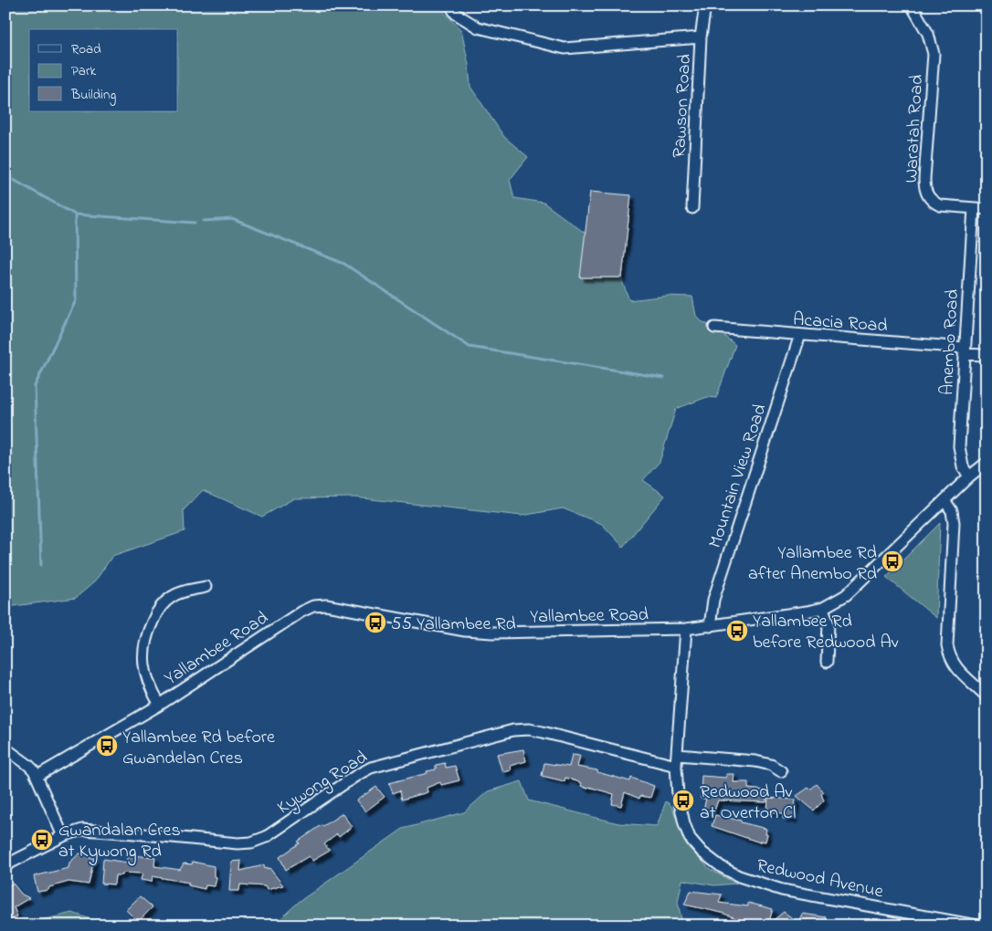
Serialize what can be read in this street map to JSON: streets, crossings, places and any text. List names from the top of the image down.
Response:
{
  "streets": {
    "street": [
      "Rawson Road",
      "Waratah Road",
      "Acacia Road",
      "Anembo Road",
      "Mountain View Road",
      "Yallambee Road",
      "Kywong Road",
      "Redwood Avenue"
    ]
  },
  "crossings": [
    ["Waratah Road", "Anembo Road"],
    ["Acacia Road", "Anembo Road"],
    ["Acacia Road", "Mountain View Road"],
    ["Anembo Road", "Yallambee Road"],
    ["Mountain View Road", "Yallambee Road"],
    ["Yallambee Road", "Redwood Avenue"],
    ["Kywong Road", "Redwood Avenue"]
  ],
  "places": {
    "bus stop": [
      "Yallambee Rd after Anembo Rd",
      "55 Yallambee Rd",
      "Yallambee Rd before Redwood Av",
      "Yallambee Rd before Gwandelan Cres",
      "Redwood Av at Overton Cl",
      "Gwandalan Cres at Kywong Rd"
    ]
  },
  "legend": ["Road", "Park", "Building"]
}
